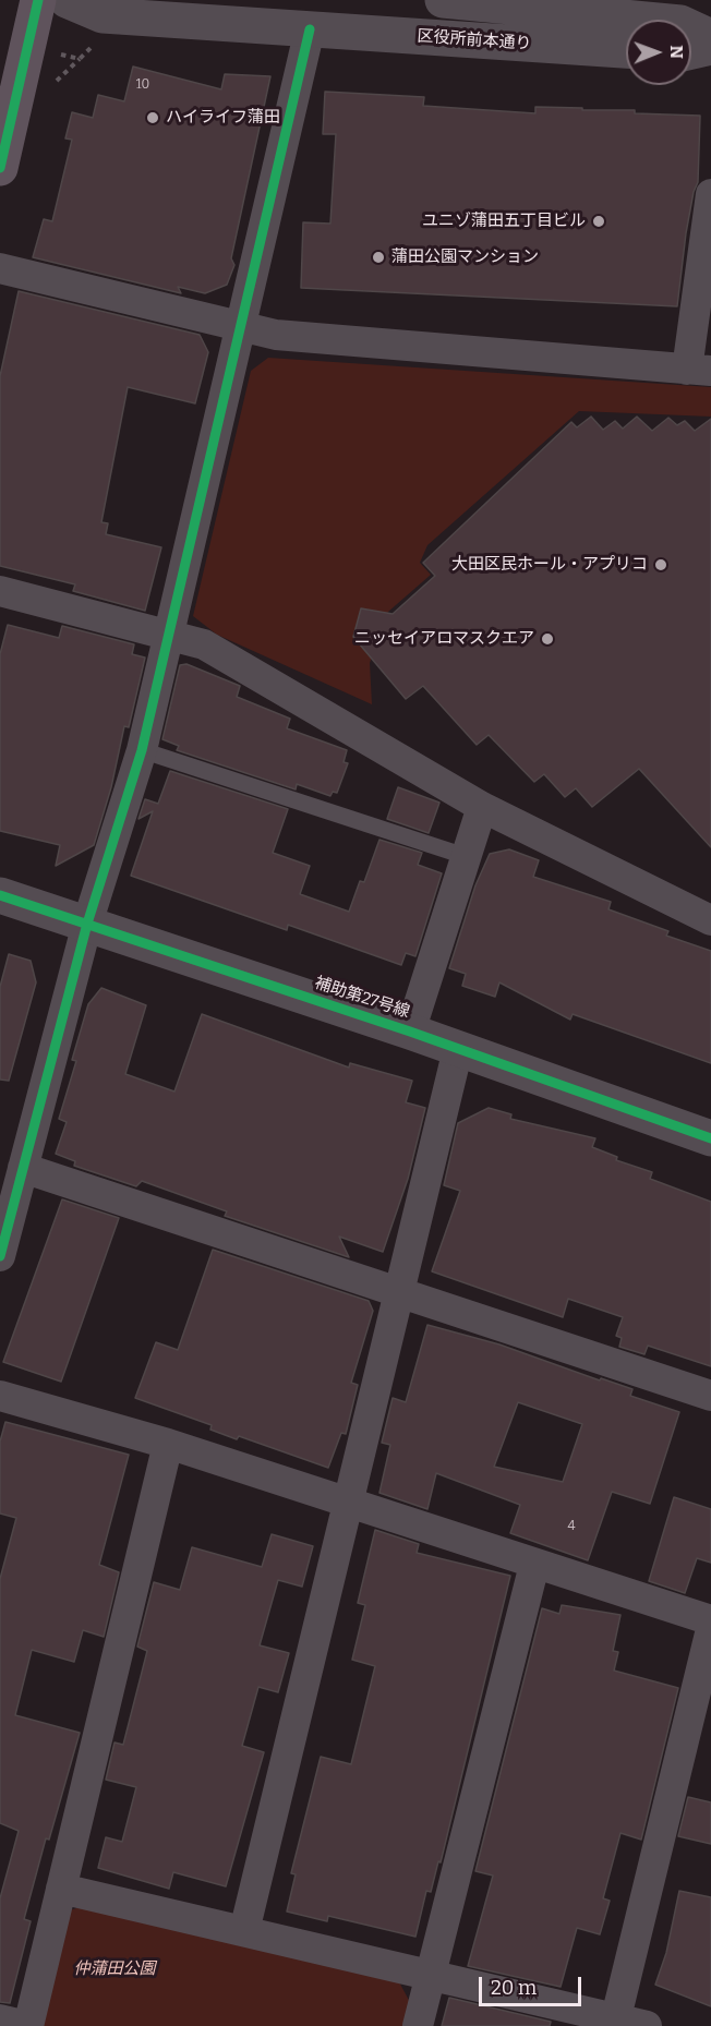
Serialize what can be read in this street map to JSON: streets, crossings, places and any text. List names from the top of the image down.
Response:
{
  "streets": {
    "street": ["区役所前本通り", "補助第27号線"]
  },
  "parks": ["仲蒲田公園"],
  "places": [
    "ハイライフ蒲田",
    "ユニゾ蒲田五丁目ビル",
    "蒲田公園マンション",
    "大田区民ホール・アプリコ",
    "ニッセイアロマスクエア"
  ],
  "house_numbers": ["10", "4"],
  "scale_bar": "20 m",
  "north": "right"
}
